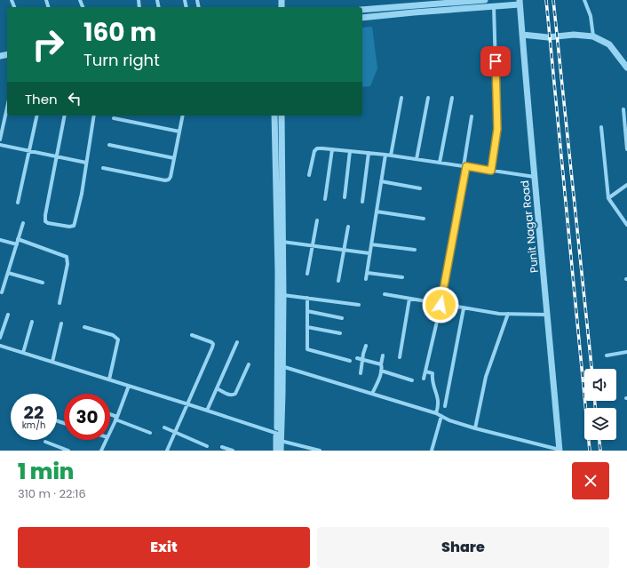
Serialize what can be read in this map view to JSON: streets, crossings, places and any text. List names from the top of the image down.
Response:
{
  "streets": {
    "street": ["Punit Nagar Road"]
  },
  "page": {
    "turn": ["160 m", "Turn right"],
    "then": "Then",
    "speed": "22 km/h",
    "limit": "30",
    "heading": ["1 min", "310 m · 22:16"],
    "buttons": ["Exit", "Share"]
  }
}
